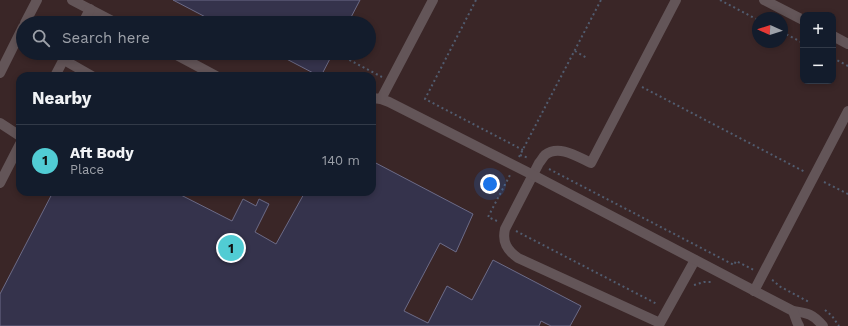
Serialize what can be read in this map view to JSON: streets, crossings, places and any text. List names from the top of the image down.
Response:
{
  "north": "left",
  "page": {
    "map_buttons": ["+", "−"],
    "search": "Search here",
    "heading": "Nearby",
    "list": [
      {
        "mark": "1",
        "name": "Aft Body",
        "note": "Place",
        "value": "140 m"
      }
    ],
    "pins": "1"
  }
}
